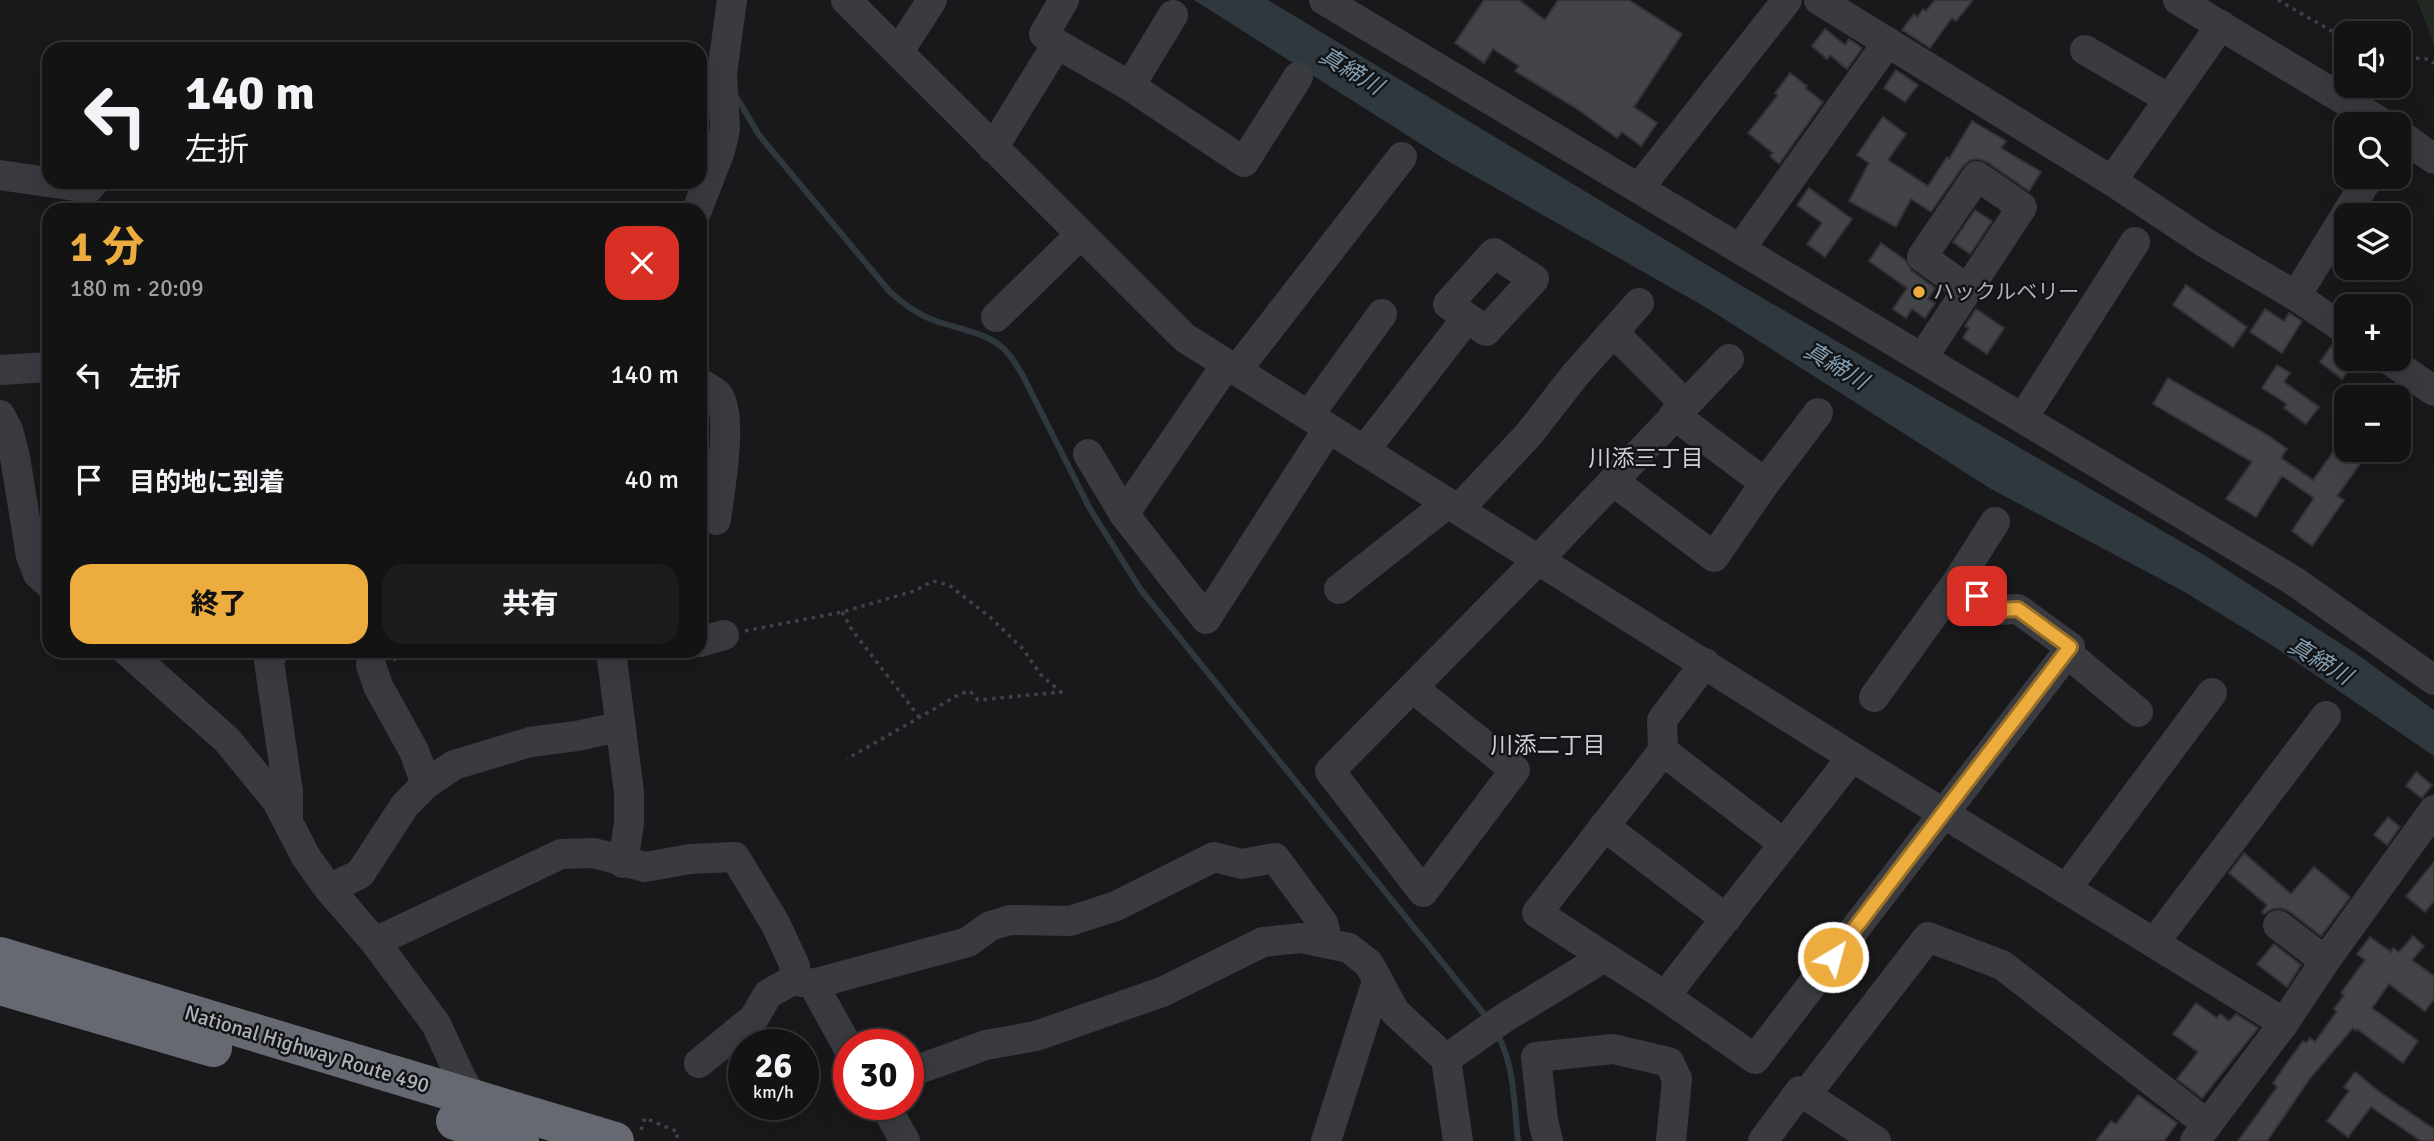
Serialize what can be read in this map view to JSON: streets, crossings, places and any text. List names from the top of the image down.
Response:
{
  "streets": {
    "highway": ["National Highway Route 490"]
  },
  "districts": ["川添三丁目", "川添二丁目"],
  "water": ["真締川"],
  "places": ["ハックルベリー"],
  "page": {
    "map_buttons": ["+", "−"],
    "turn": ["140 m", "左折"],
    "heading": ["1 分", "180 m · 20:09"],
    "list": [
      {
        "name": "左折",
        "value": "140 m"
      },
      {
        "name": "目的地に到着",
        "value": "40 m"
      }
    ],
    "buttons": ["終了", "共有"],
    "speed": "26 km/h",
    "limit": "30"
  }
}
